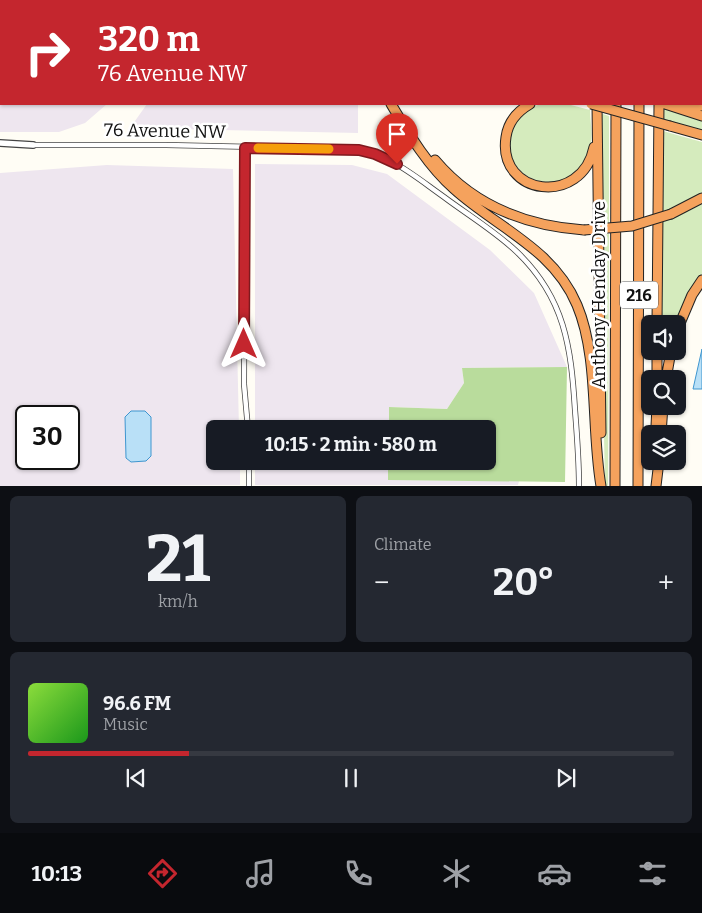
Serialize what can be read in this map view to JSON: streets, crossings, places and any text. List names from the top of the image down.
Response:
{
  "streets": {
    "highway": ["Anthony Henday Drive", "216"],
    "street": ["76 Avenue NW"]
  },
  "page": {
    "turn": ["320 m", "76 Avenue NW"],
    "limit": "30",
    "trip": "10:15 · 2 min · 580 m",
    "tile": [
      ["21", "km/h"],
      "Climate"
    ],
    "heat": ["−", "20°", "+"],
    "song": ["96.6 FM", "Music"],
    "tabs": "10:13"
  }
}
